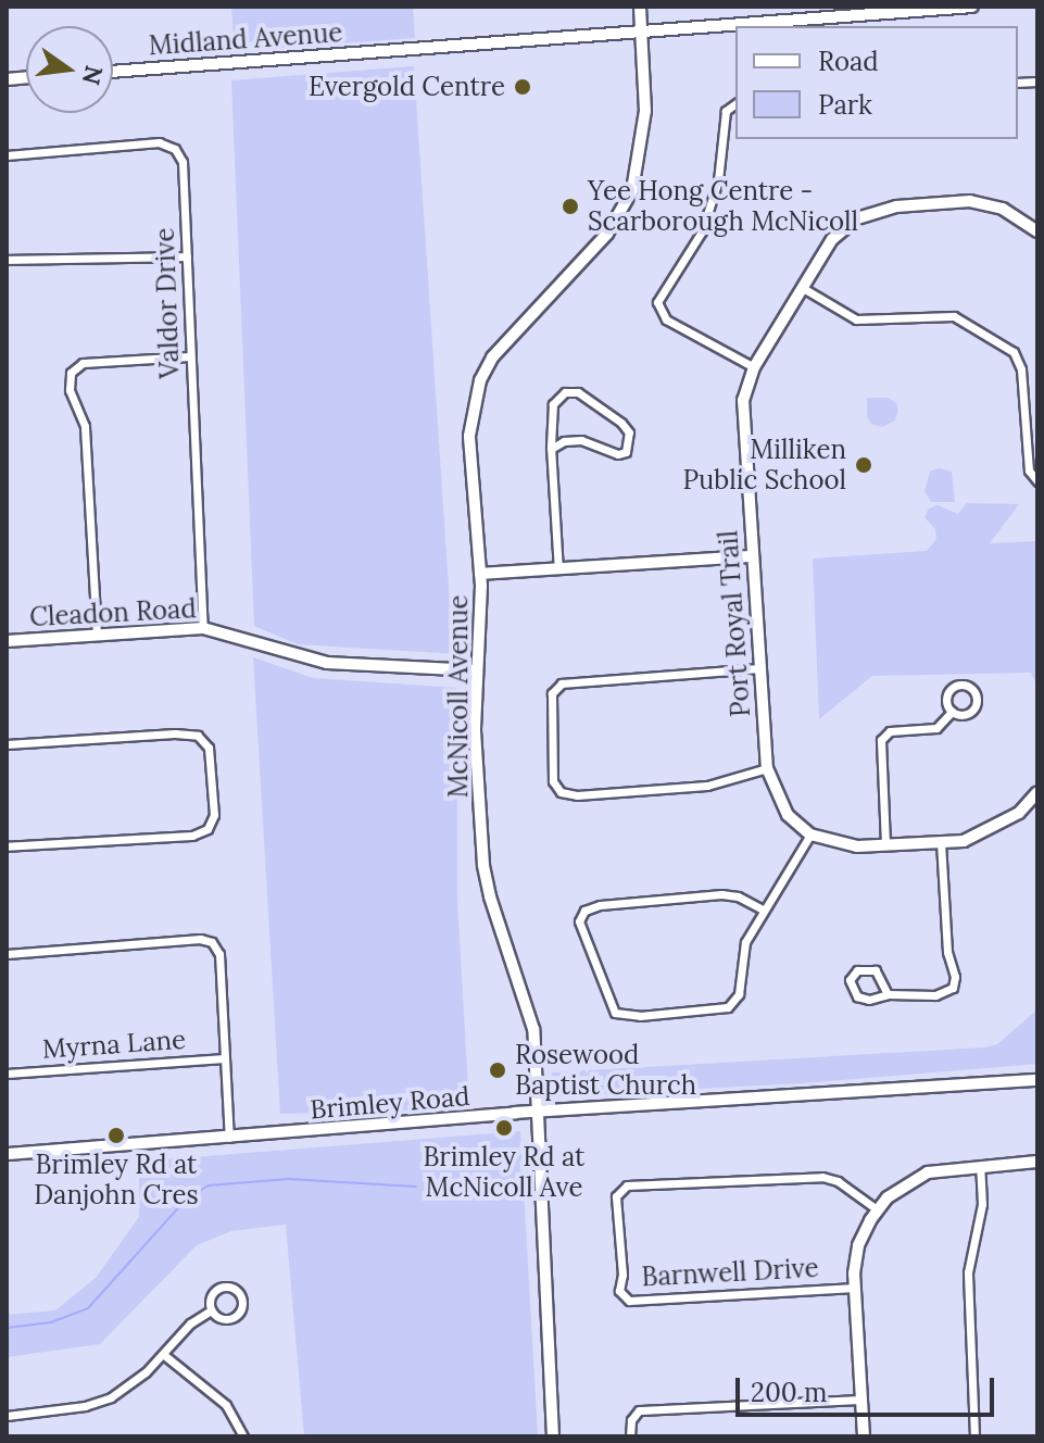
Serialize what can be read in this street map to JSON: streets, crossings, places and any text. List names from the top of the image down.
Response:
{
  "streets": {
    "main road": [
      "Midland Avenue",
      "Cleadon Road",
      "Port Royal Trail",
      "McNicoll Avenue",
      "Brimley Road"
    ],
    "street": ["Valdor Drive", "Myrna Lane", "Barnwell Drive"]
  },
  "crossings": [
    ["Midland Avenue", "McNicoll Avenue"],
    ["Valdor Drive", "Cleadon Road"],
    ["Cleadon Road", "McNicoll Avenue"],
    ["McNicoll Avenue", "Brimley Road"]
  ],
  "places": [
    "Evergold Centre",
    "Yee Hong Centre - Scarborough McNicoll",
    "Milliken Public School",
    "Rosewood Baptist Church",
    "Brimley Rd at McNicoll Ave",
    "Brimley Rd at Danjohn Cres"
  ],
  "legend": ["Road", "Park"],
  "scale_bar": "200 m",
  "north": "right"
}
